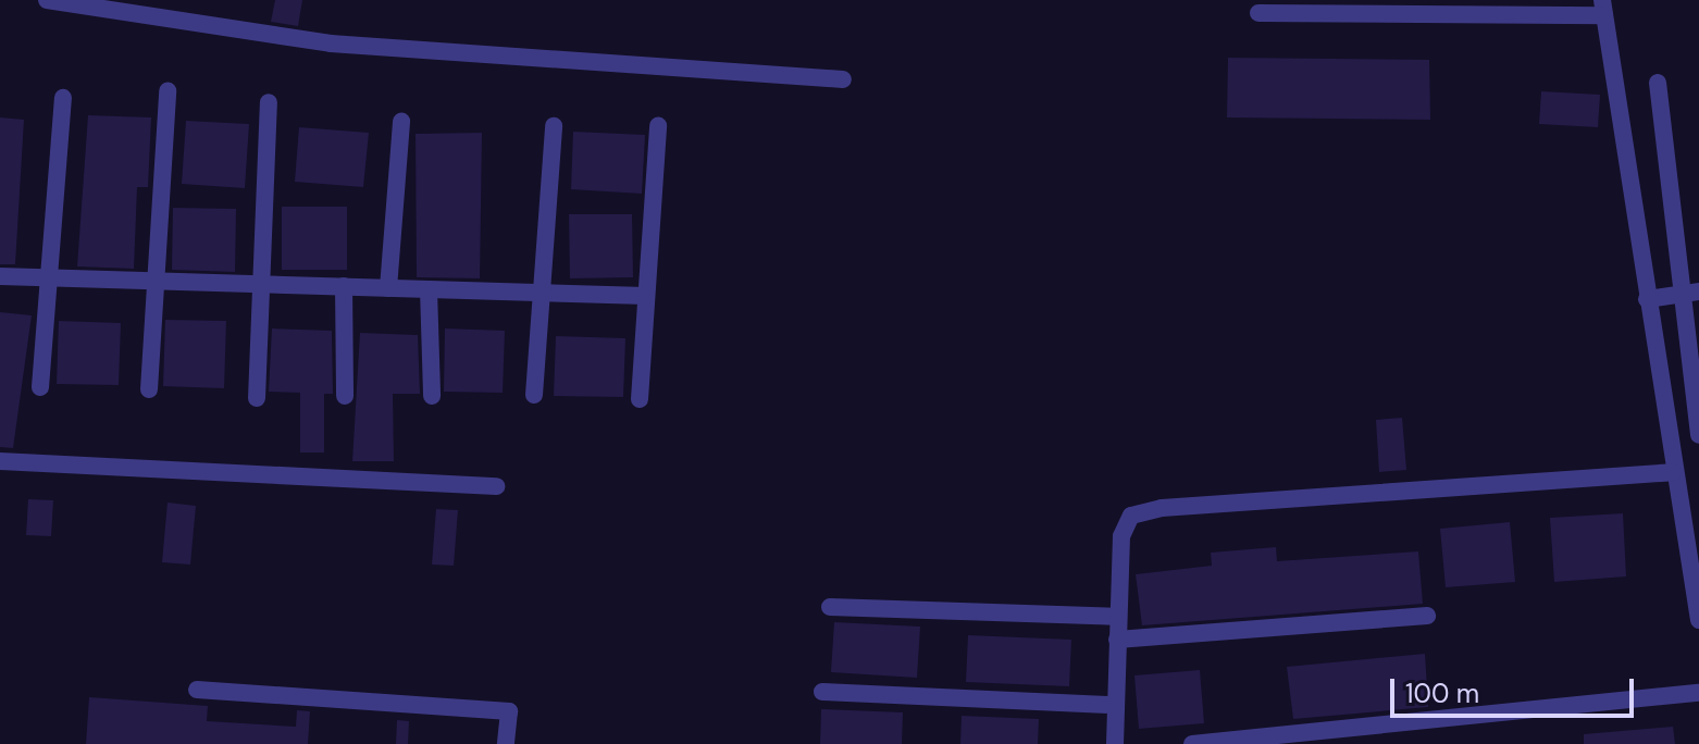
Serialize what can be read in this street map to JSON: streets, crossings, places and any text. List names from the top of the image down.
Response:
{
  "scale_bar": "100 m"
}
